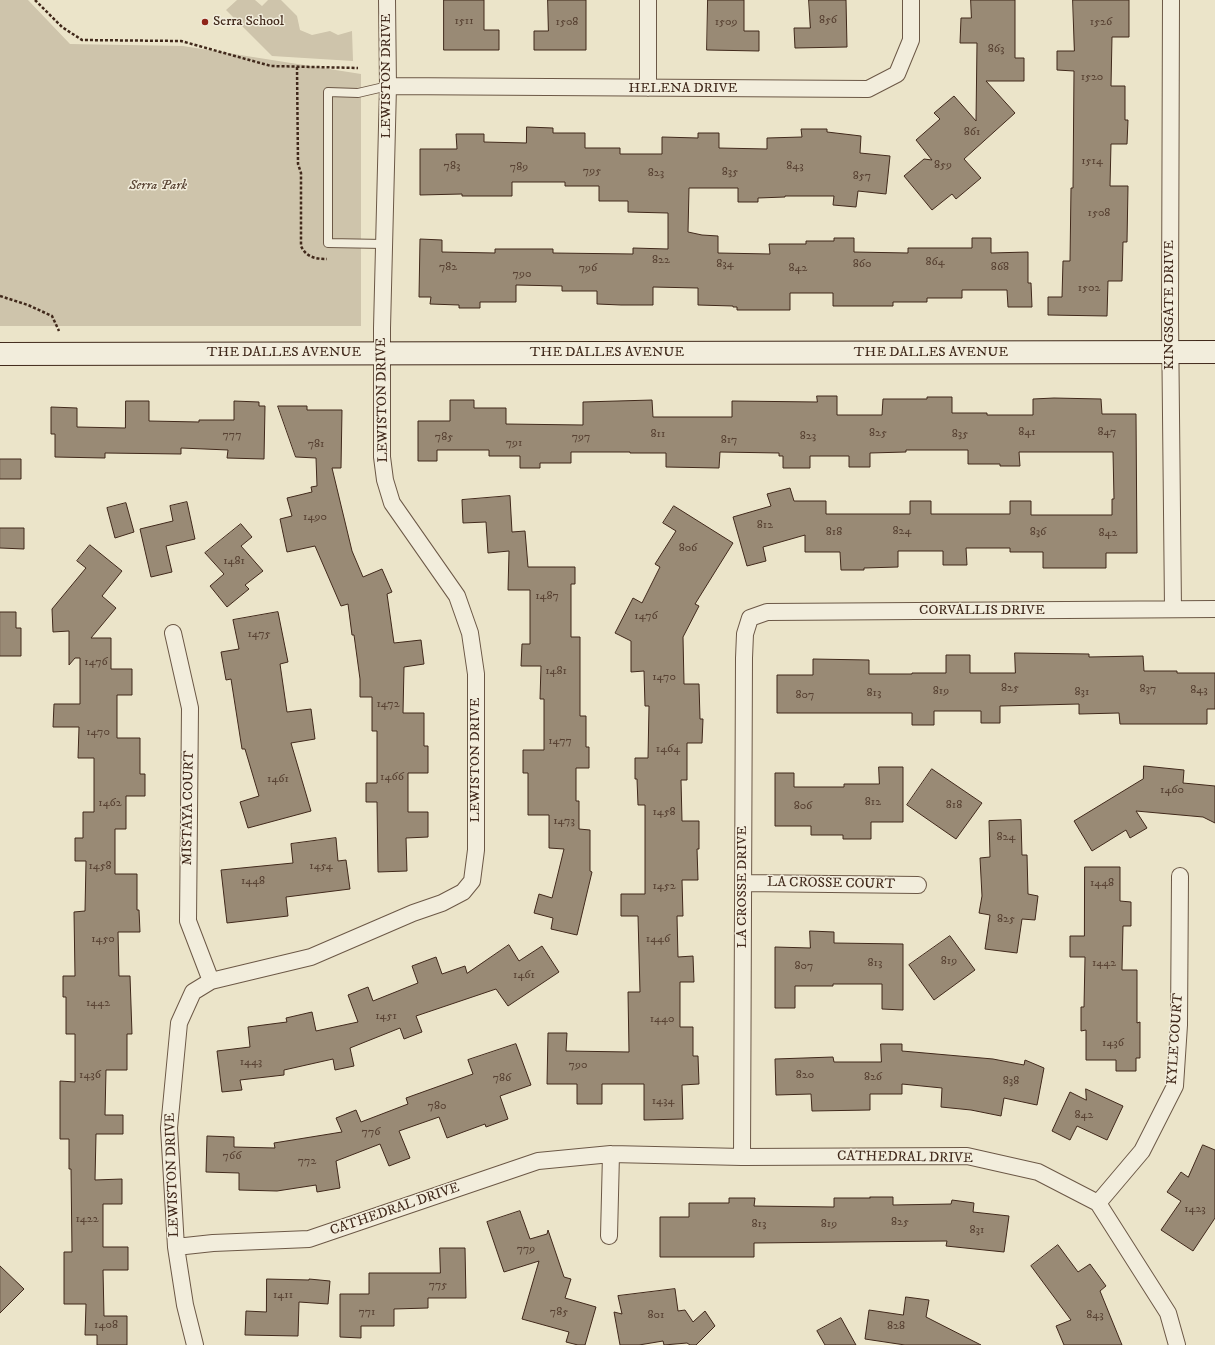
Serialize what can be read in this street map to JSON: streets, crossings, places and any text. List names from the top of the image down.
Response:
{
  "streets": {
    "street": [
      "LEWISTON DRIVE",
      "HELENA DRIVE",
      "KINGSGATE DRIVE",
      "THE DALLES AVENUE",
      "CORVALLIS DRIVE",
      "MISTAYA COURT",
      "LA CROSSE COURT",
      "LA CROSSE DRIVE",
      "KYLE COURT",
      "CATHEDRAL DRIVE"
    ]
  },
  "crossings": [
    ["LEWISTON DRIVE", "HELENA DRIVE"],
    ["LEWISTON DRIVE", "THE DALLES AVENUE"],
    ["LEWISTON DRIVE", "MISTAYA COURT"],
    ["LEWISTON DRIVE", "CATHEDRAL DRIVE"],
    ["KINGSGATE DRIVE", "THE DALLES AVENUE"],
    ["KINGSGATE DRIVE", "CORVALLIS DRIVE"],
    ["CORVALLIS DRIVE", "LA CROSSE DRIVE"],
    ["LA CROSSE COURT", "LA CROSSE DRIVE"],
    ["LA CROSSE DRIVE", "CATHEDRAL DRIVE"],
    ["KYLE COURT", "CATHEDRAL DRIVE"]
  ],
  "parks": ["Serra Park"],
  "places": ["Serra School"],
  "house_numbers": [
    "856",
    "1511",
    "1508",
    "1509",
    "1526",
    "863",
    "1520",
    "861",
    "1514",
    "859",
    "783",
    "843",
    "789",
    "795",
    "835",
    "823",
    "857",
    "1508",
    "822",
    "864",
    "834",
    "860",
    "782",
    "868",
    "796",
    "842",
    "790",
    "1502",
    "841",
    "847",
    "825",
    "811",
    "835",
    "777",
    "823",
    "785",
    "797",
    "817",
    "791",
    "781",
    "1490",
    "812",
    "824",
    "818",
    "836",
    "842",
    "806",
    "1481",
    "1487",
    "1476",
    "1475",
    "1476",
    "1481",
    "1470",
    "825",
    "837",
    "843",
    "819",
    "831",
    "813",
    "807",
    "1472",
    "1470",
    "1477",
    "1464",
    "1466",
    "1461",
    "1460",
    "812",
    "1462",
    "818",
    "806",
    "1458",
    "1473",
    "824",
    "1458",
    "1454",
    "1448",
    "1448",
    "1452",
    "825",
    "1450",
    "1446",
    "819",
    "813",
    "1442",
    "807",
    "1461",
    "1442",
    "1451",
    "1440",
    "1436",
    "1443",
    "790",
    "1436",
    "820",
    "826",
    "786",
    "838",
    "1434",
    "780",
    "842",
    "776",
    "766",
    "772",
    "1423",
    "1422",
    "825",
    "813",
    "819",
    "831",
    "779",
    "775",
    "1411",
    "771",
    "785",
    "801",
    "843",
    "1408",
    "828"
  ]
}
